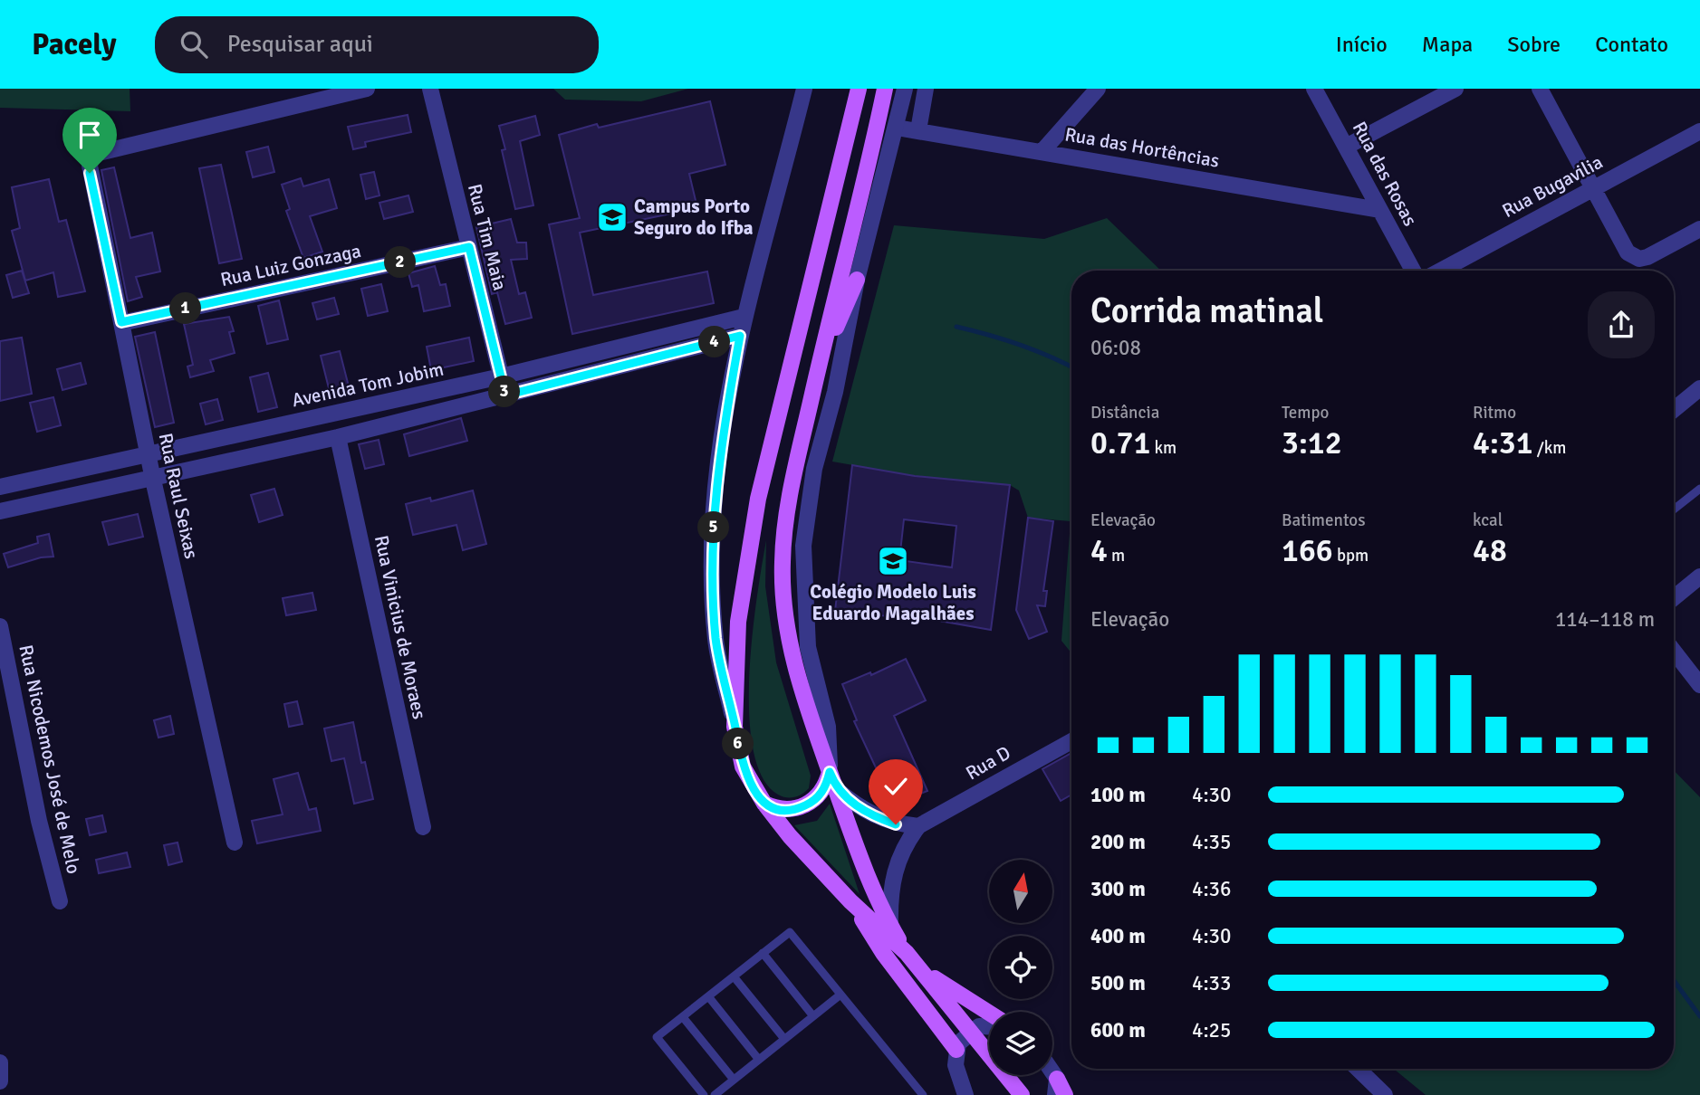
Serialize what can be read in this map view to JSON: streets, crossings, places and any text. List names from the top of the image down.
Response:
{
  "streets": {
    "street": [
      "Rua das Hortências",
      "Rua das Rosas",
      "Rua Bugavilia",
      "Rua Tim Maia",
      "Rua Luiz Gonzaga",
      "Avenida Tom Jobim",
      "Rua Raul Seixas",
      "Rua Vinicius de Moraes",
      "Rua Nicodemos José de Melo",
      "Rua D"
    ]
  },
  "crossings": [
    ["Rua das Hortências", "Rua das Rosas"],
    ["Rua Tim Maia", "Rua Luiz Gonzaga"],
    ["Rua Tim Maia", "Avenida Tom Jobim"],
    ["Rua Luiz Gonzaga", "Rua Raul Seixas"],
    ["Avenida Tom Jobim", "Rua Raul Seixas"],
    ["Avenida Tom Jobim", "Rua Vinicius de Moraes"]
  ],
  "places": {
    "school or university": ["Campus Porto Seguro do Ifba", "Colégio Modelo Luis Eduardo Magalhães"]
  },
  "north": "top",
  "page": {
    "header": "Pacely",
    "search": "Pesquisar aqui",
    "nav": [
      "Início",
      "Mapa",
      "Sobre",
      "Contato"
    ],
    "pins": [
      "2",
      "1",
      "4",
      "3",
      "5",
      "6"
    ],
    "heading": ["Corrida matinal", "06:08"],
    "stats": [
      ["Distância", "0.71 km"],
      ["Tempo", "3:12"],
      ["Ritmo", "4:31 /km"],
      ["Elevação", "4 m"],
      ["Batimentos", "166 bpm"],
      ["kcal", "48"]
    ],
    "chart": ["Elevação", "114–118 m"],
    "list": [
      {
        "name": "100 m",
        "note": "4:30"
      },
      {
        "name": "200 m",
        "note": "4:35"
      },
      {
        "name": "300 m",
        "note": "4:36"
      },
      {
        "name": "400 m",
        "note": "4:30"
      },
      {
        "name": "500 m",
        "note": "4:33"
      },
      {
        "name": "600 m",
        "note": "4:25"
      }
    ]
  }
}
